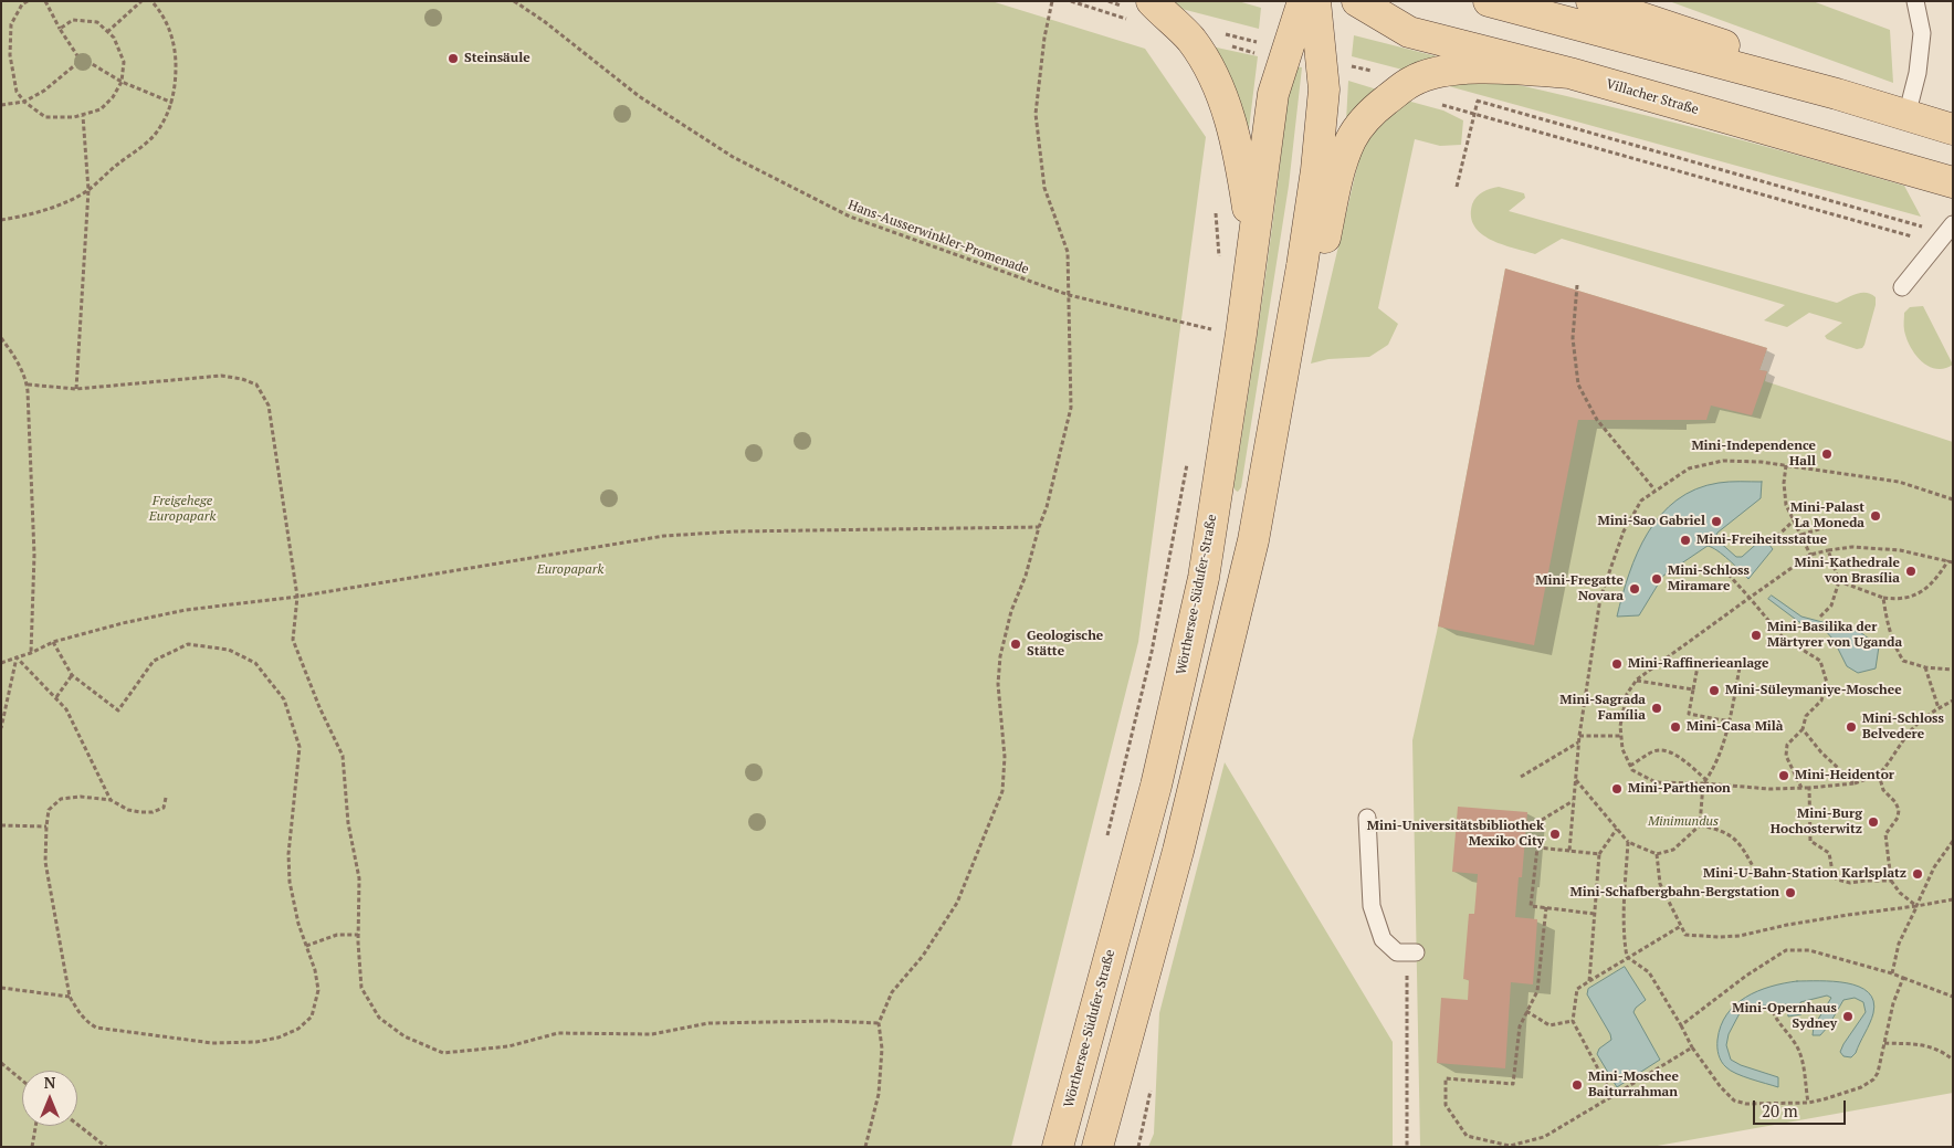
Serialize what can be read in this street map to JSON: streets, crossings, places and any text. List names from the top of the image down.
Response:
{
  "streets": {
    "main road": ["Villacher Straße", "Wörthersee-Südufer-Straße"],
    "path": ["Hans-Ausserwinkler-Promenade"]
  },
  "parks": ["Freigehege Europapark", "Europapark", "Minimundus"],
  "places": [
    "Steinsäule",
    "Mini-Independence Hall",
    "Mini-Palast La Moneda",
    "Mini-Sao Gabriel",
    "Mini-Freiheitsstatue",
    "Mini-Kathedrale von Brasília",
    "Mini-Schloss Miramare",
    "Mini-Fregatte Novara",
    "Mini-Basilika der Märtyrer von Uganda",
    "Geologische Stätte",
    "Mini-Raffinerieanlage",
    "Mini-Süleymaniye-Moschee",
    "Mini-Sagrada Família",
    "Mini-Casa Milà",
    "Mini-Schloss Belvedere",
    "Mini-Heidentor",
    "Mini-Parthenon",
    "Mini-Burg Hochosterwitz",
    "Mini-Universitätsbibliothek Mexiko City",
    "Mini-U-Bahn-Station Karlsplatz",
    "Mini-Schafbergbahn-Bergstation",
    "Mini-Opernhaus Sydney",
    "Mini-Moschee Baiturrahman"
  ],
  "scale_bar": "20 m",
  "north": "top"
}
